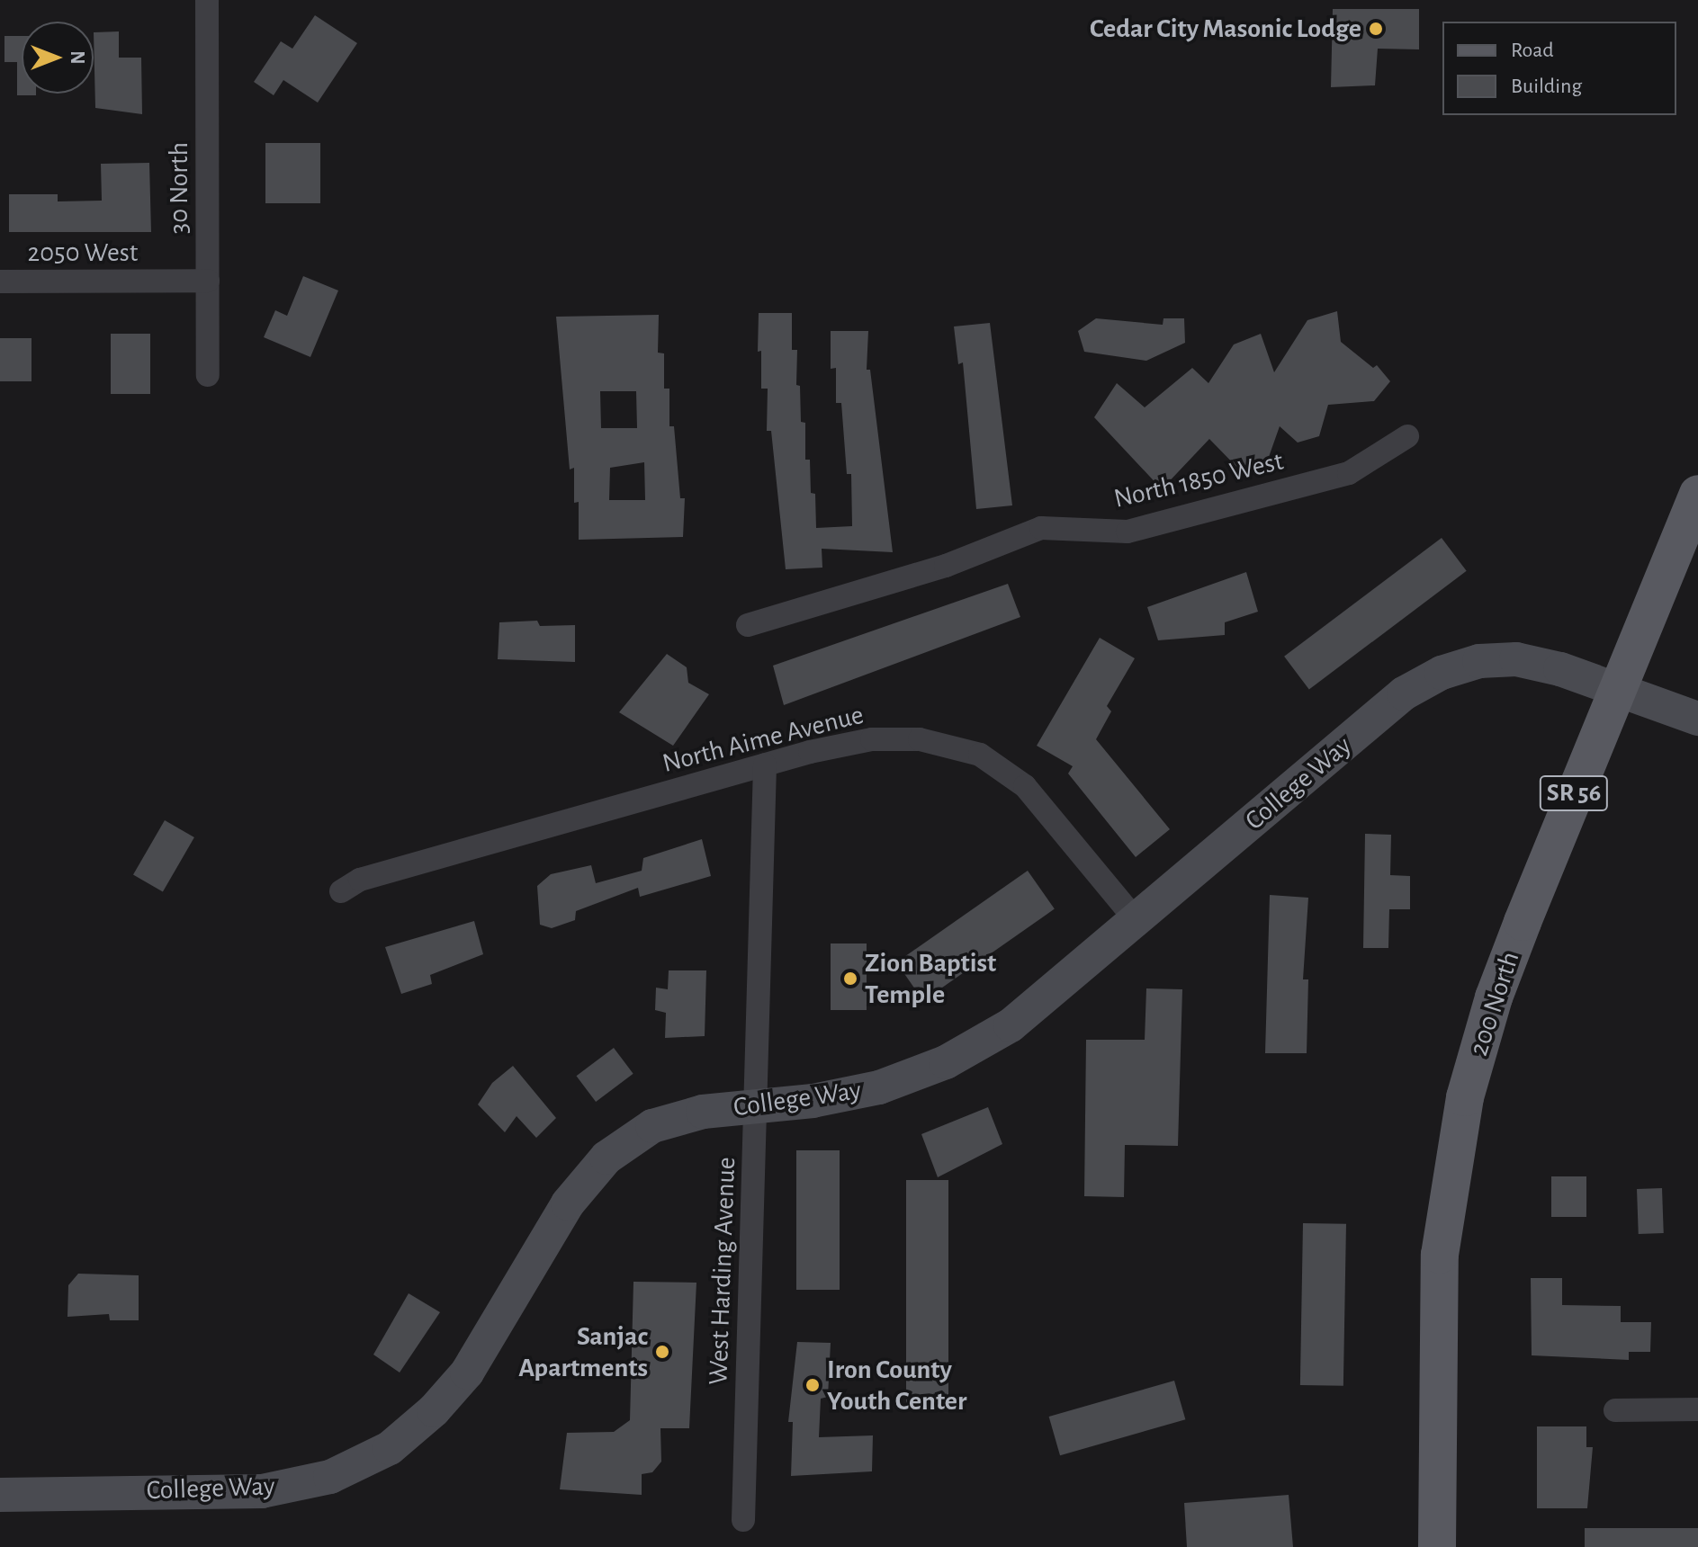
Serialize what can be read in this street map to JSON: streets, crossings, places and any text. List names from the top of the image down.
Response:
{
  "streets": {
    "main road": ["College Way", "SR 56", "200 North"],
    "street": [
      "30 North",
      "2050 West",
      "North 1850 West",
      "North Aime Avenue",
      "West Harding Avenue"
    ]
  },
  "crossings": [
    ["30 North", "2050 West"],
    ["North Aime Avenue", "College Way"],
    ["North Aime Avenue", "West Harding Avenue"],
    ["College Way", "200 North"],
    ["College Way", "West Harding Avenue"]
  ],
  "places": [
    "Cedar City Masonic Lodge",
    "Zion Baptist Temple",
    "Sanjac Apartments",
    "Iron County Youth Center"
  ],
  "legend": ["Road", "Building"],
  "north": "right"
}
